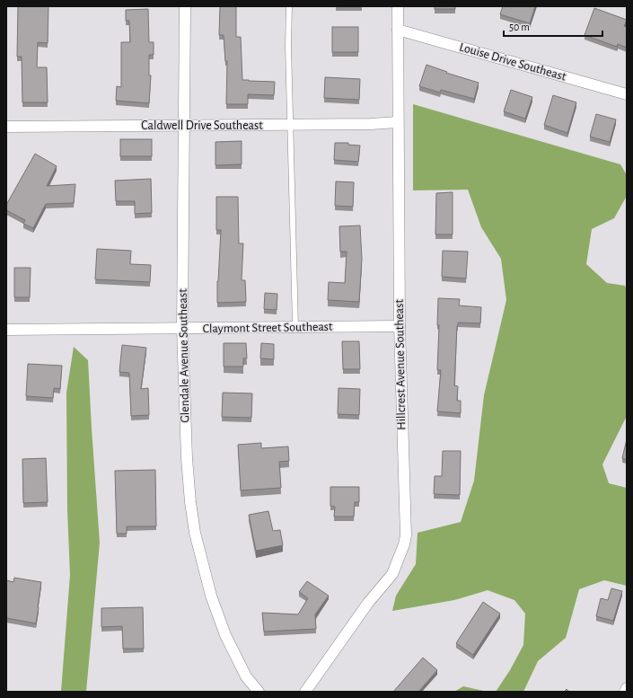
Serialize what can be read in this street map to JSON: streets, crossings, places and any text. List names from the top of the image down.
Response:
{
  "streets": {
    "street": [
      "Louise Drive Southeast",
      "Caldwell Drive Southeast",
      "Claymont Street Southeast",
      "Glendale Avenue Southeast",
      "Hillcrest Avenue Southeast"
    ]
  },
  "crossings": [
    ["Louise Drive Southeast", "Hillcrest Avenue Southeast"],
    ["Caldwell Drive Southeast", "Glendale Avenue Southeast"],
    ["Caldwell Drive Southeast", "Hillcrest Avenue Southeast"],
    ["Claymont Street Southeast", "Glendale Avenue Southeast"],
    ["Claymont Street Southeast", "Hillcrest Avenue Southeast"]
  ],
  "scale_bar": "50 m"
}
